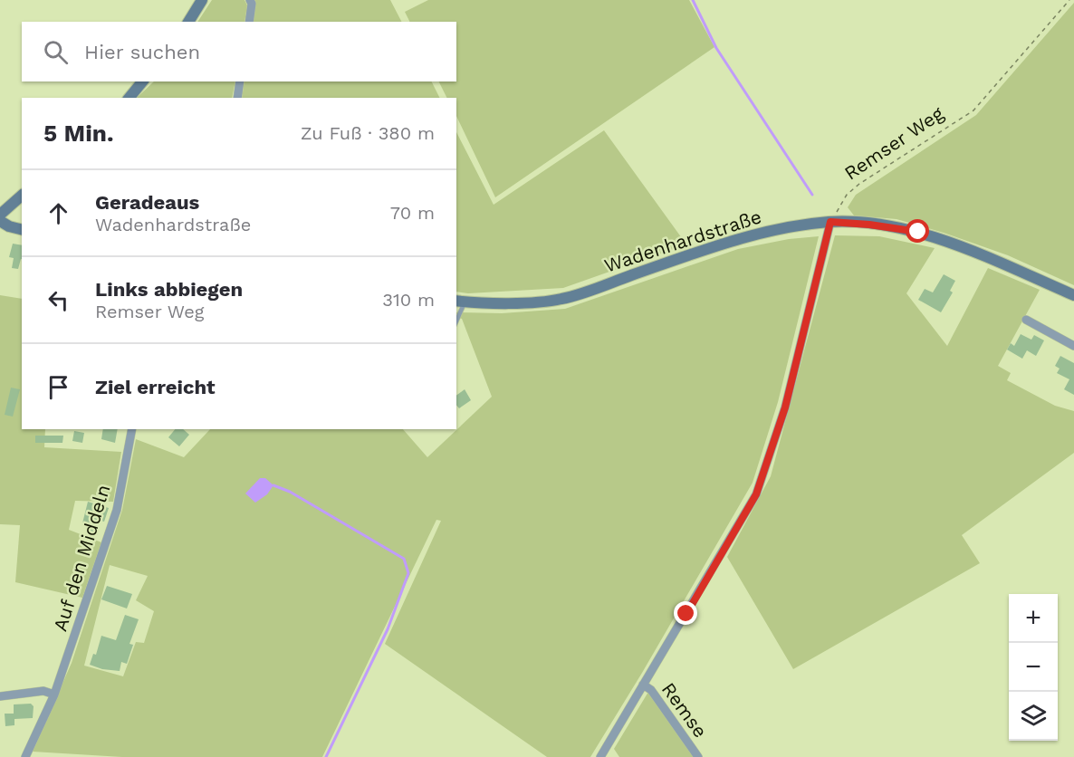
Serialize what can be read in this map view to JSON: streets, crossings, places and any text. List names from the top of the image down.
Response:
{
  "streets": {
    "street": ["Wadenhardstraße", "Auf den Middeln", "Remse"],
    "path": ["Remser Weg"]
  },
  "crossings": [
    ["Remser Weg", "Wadenhardstraße"]
  ],
  "page": {
    "search": "Hier suchen",
    "heading": ["5 Min.", "Zu Fuß · 380 m"],
    "list": [
      ["Geradeaus", "Wadenhardstraße", "70 m"],
      ["Links abbiegen", "Remser Weg", "310 m"],
      "Ziel erreicht"
    ],
    "map_buttons": ["+", "−"]
  }
}
